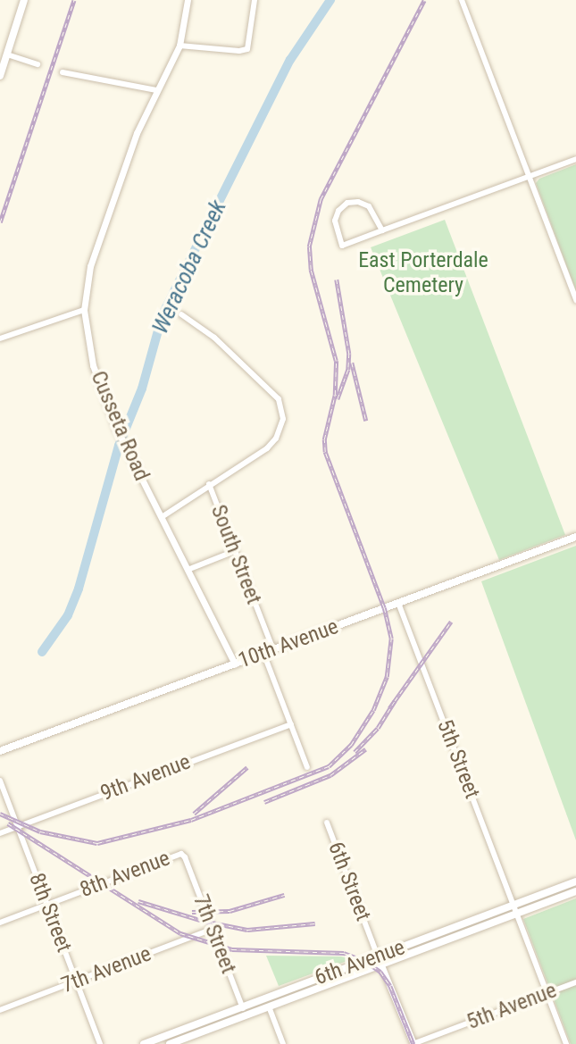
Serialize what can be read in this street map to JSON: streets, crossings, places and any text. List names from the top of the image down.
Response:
{
  "streets": {
    "main road": ["10th Avenue", "6th Avenue"],
    "street": [
      "Cusseta Road",
      "South Street",
      "5th Street",
      "9th Avenue",
      "8th Avenue",
      "6th Street",
      "8th Street",
      "7th Street",
      "7th Avenue",
      "5th Avenue"
    ]
  },
  "crossings": [
    ["Cusseta Road", "10th Avenue"],
    ["South Street", "10th Avenue"],
    ["10th Avenue", "5th Street"],
    ["5th Street", "6th Avenue"],
    ["5th Street", "5th Avenue"],
    ["9th Avenue", "8th Street"],
    ["8th Avenue", "8th Street"],
    ["8th Avenue", "7th Street"],
    ["6th Street", "6th Avenue"],
    ["6th Street", "5th Avenue"],
    ["8th Street", "7th Avenue"],
    ["7th Street", "6th Avenue"],
    ["7th Street", "7th Avenue"]
  ],
  "water": ["Weracoba Creek"],
  "parks": ["East Porterdale Cemetery"]
}
